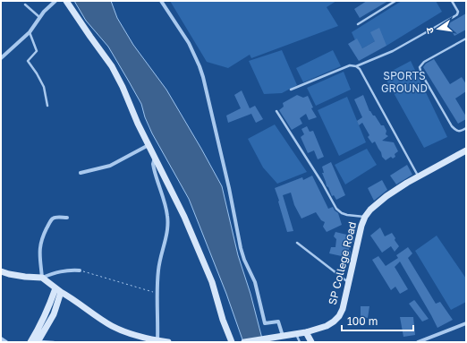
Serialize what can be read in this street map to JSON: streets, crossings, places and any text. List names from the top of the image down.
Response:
{
  "streets": {
    "street": ["SP College Road"]
  },
  "parks": ["SPORTS GROUND"],
  "scale_bar": "100 m",
  "north": "left"
}
